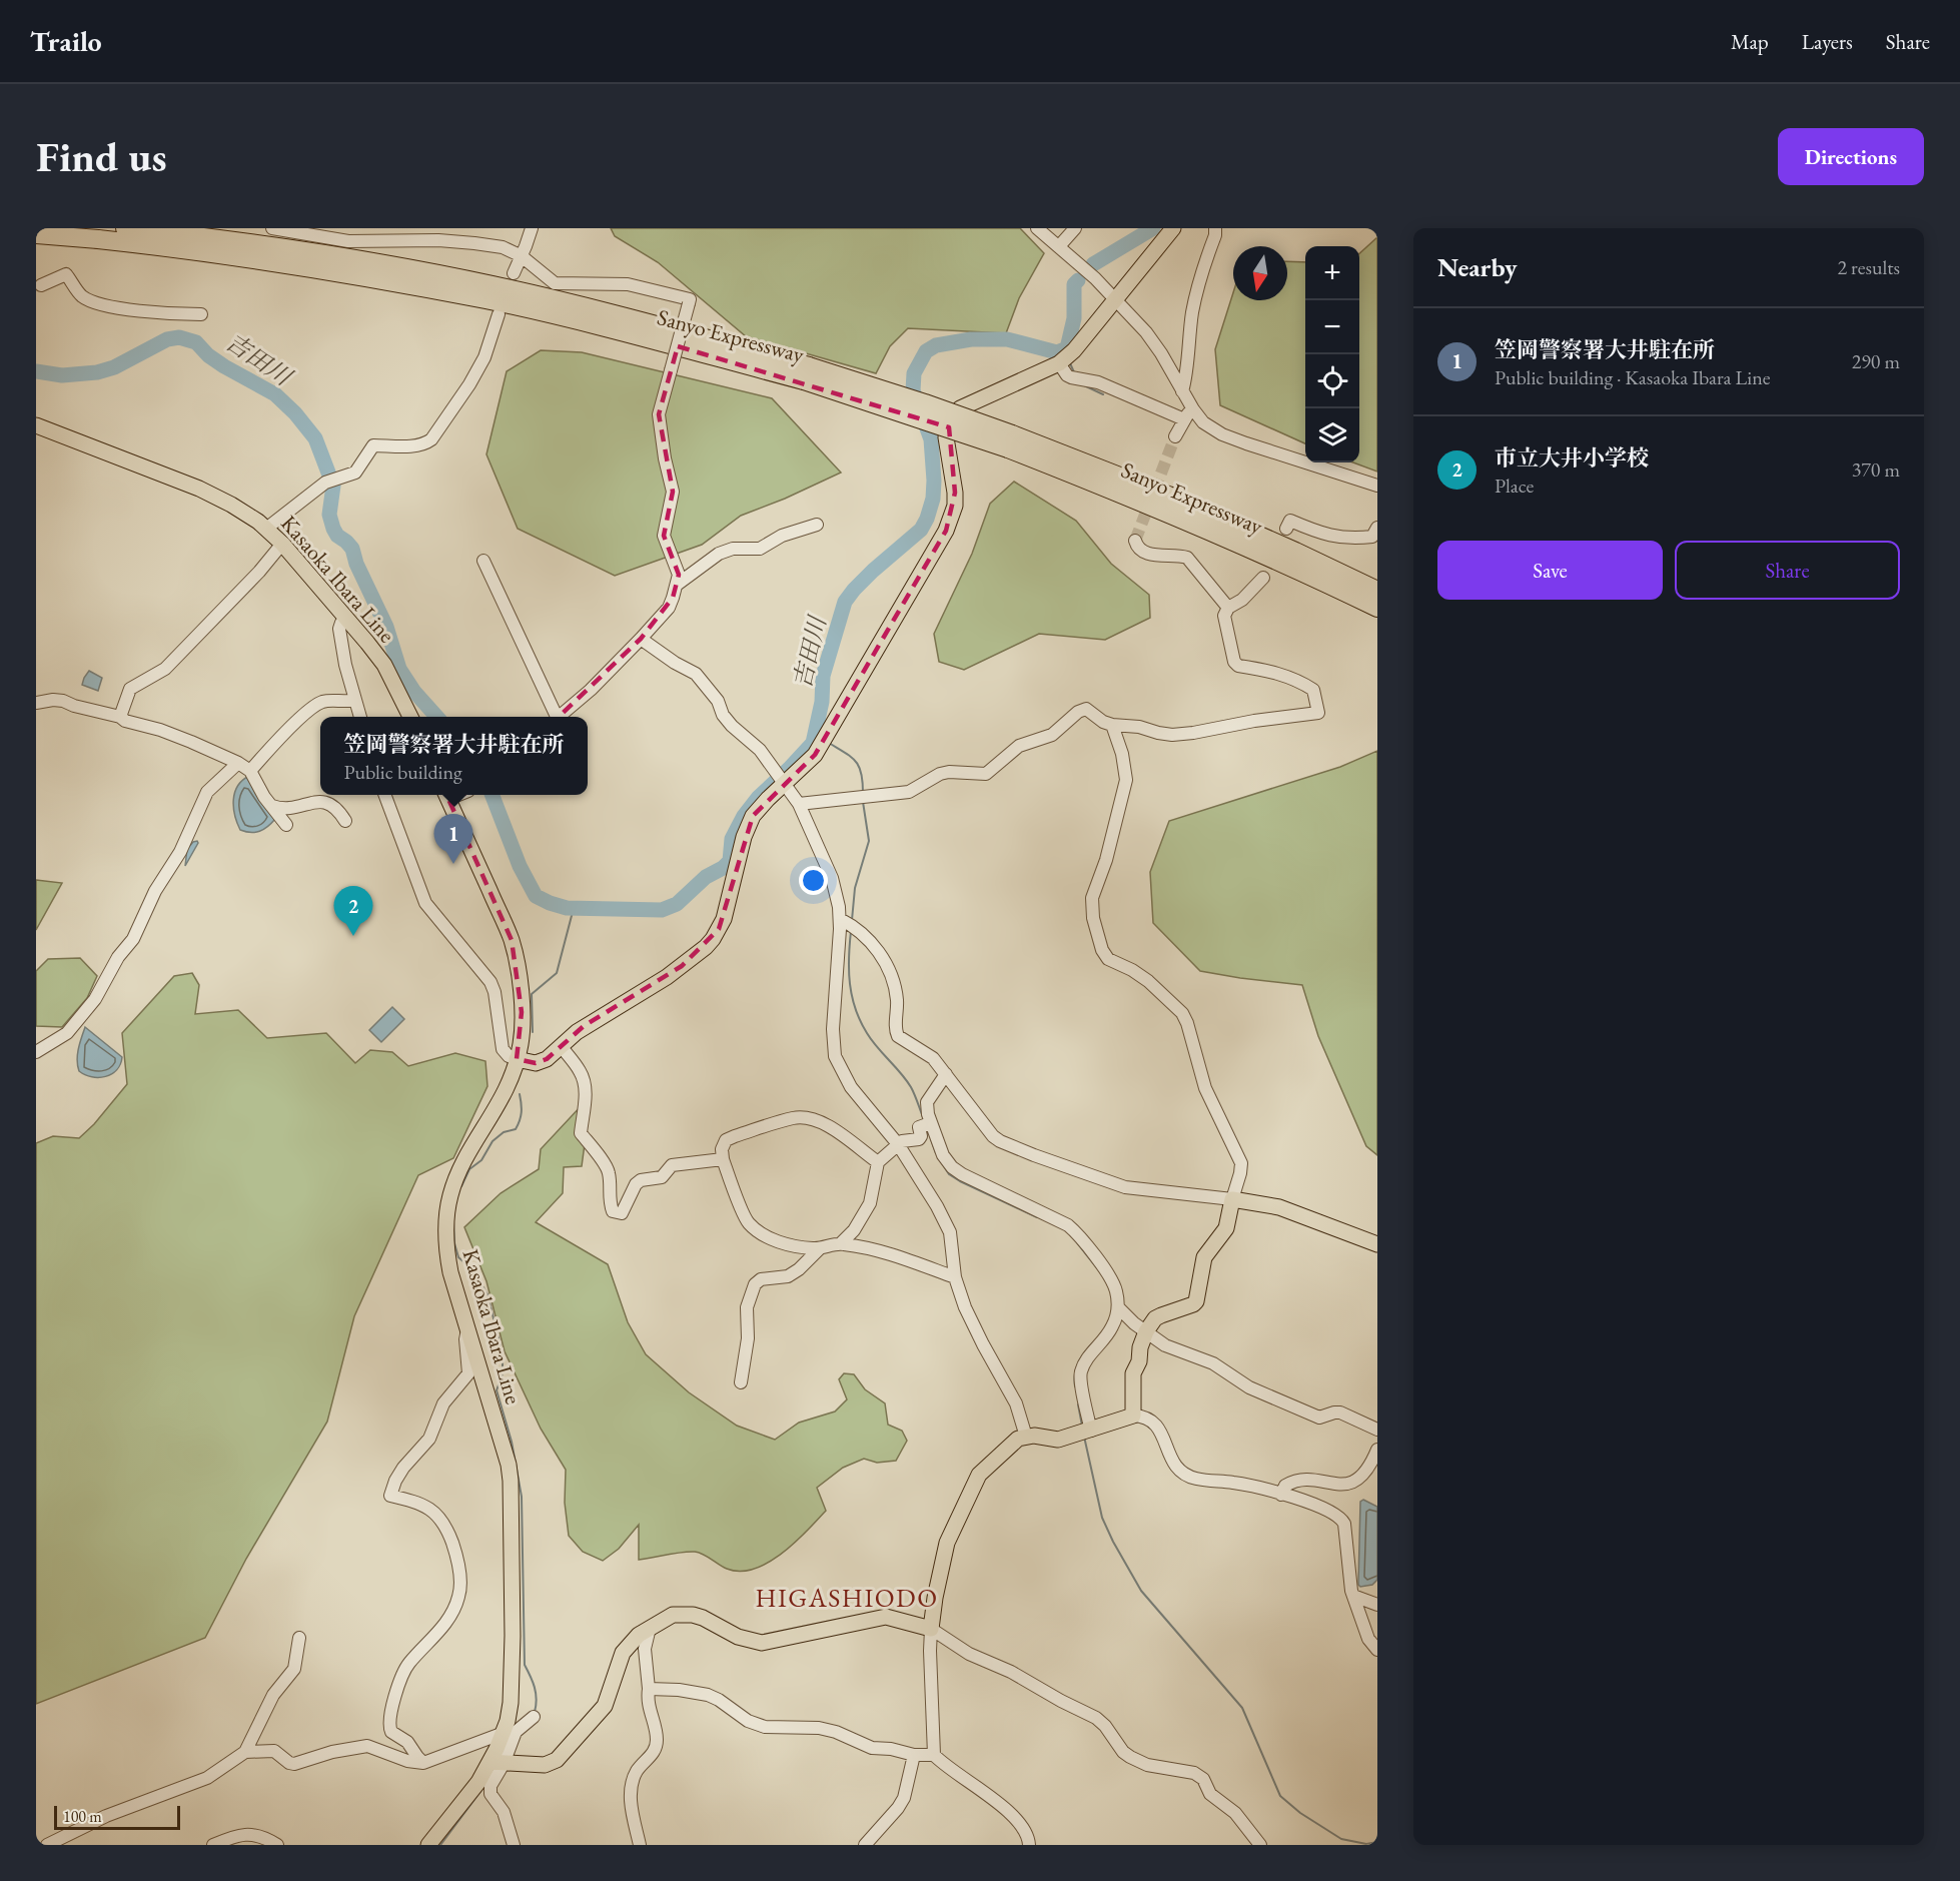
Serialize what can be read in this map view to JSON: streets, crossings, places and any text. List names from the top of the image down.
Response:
{
  "streets": {
    "highway": ["Sanyo Expressway"],
    "main road": ["Kasaoka Ibara Line"]
  },
  "districts": ["HIGASHIODO"],
  "water": ["吉田川"],
  "scale_bar": "100 m",
  "north": "bottom",
  "page": {
    "header": "Trailo",
    "nav": ["Map", "Layers", "Share"],
    "buttons": [
      "Directions",
      ["Save", "Share"]
    ],
    "title": "Find us",
    "heading": ["Nearby", "2 results"],
    "map_buttons": ["+", "−"],
    "list": [
      {
        "mark": "1",
        "name": "笠岡警察署大井駐在所",
        "note": "Public building · Kasaoka Ibara Line",
        "value": "290 m"
      },
      {
        "mark": "2",
        "name": "市立大井小学校",
        "note": "Place",
        "value": "370 m"
      }
    ],
    "popup": ["笠岡警察署大井駐在所", "Public building"],
    "pins": ["1", "2"],
    "scale": "100 m"
  }
}
